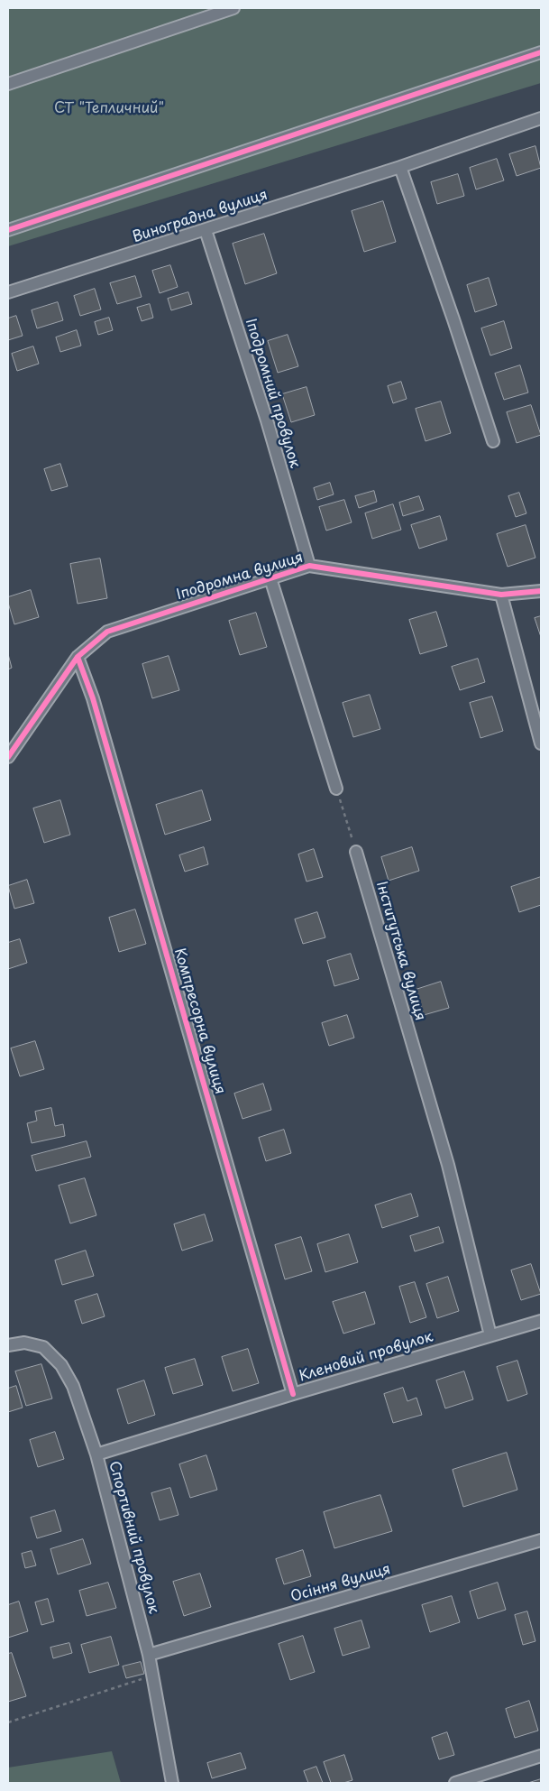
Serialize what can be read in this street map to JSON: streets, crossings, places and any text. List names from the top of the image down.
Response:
{
  "streets": {
    "street": [
      "Виноградна вулиця",
      "Іподромний провулок",
      "Іподромна вулиця",
      "Інститутська вулиця",
      "Компресорна вулиця",
      "Кленовий провулок",
      "Спортивний провулок",
      "Осіння вулиця"
    ]
  },
  "crossings": [
    ["Виноградна вулиця", "Іподромний провулок"],
    ["Іподромний провулок", "Іподромна вулиця"],
    ["Іподромна вулиця", "Компресорна вулиця"],
    ["Інститутська вулиця", "Кленовий провулок"],
    ["Компресорна вулиця", "Кленовий провулок"],
    ["Кленовий провулок", "Спортивний провулок"],
    ["Спортивний провулок", "Осіння вулиця"]
  ],
  "parks": ["СТ \"Тепличний\""]
}
